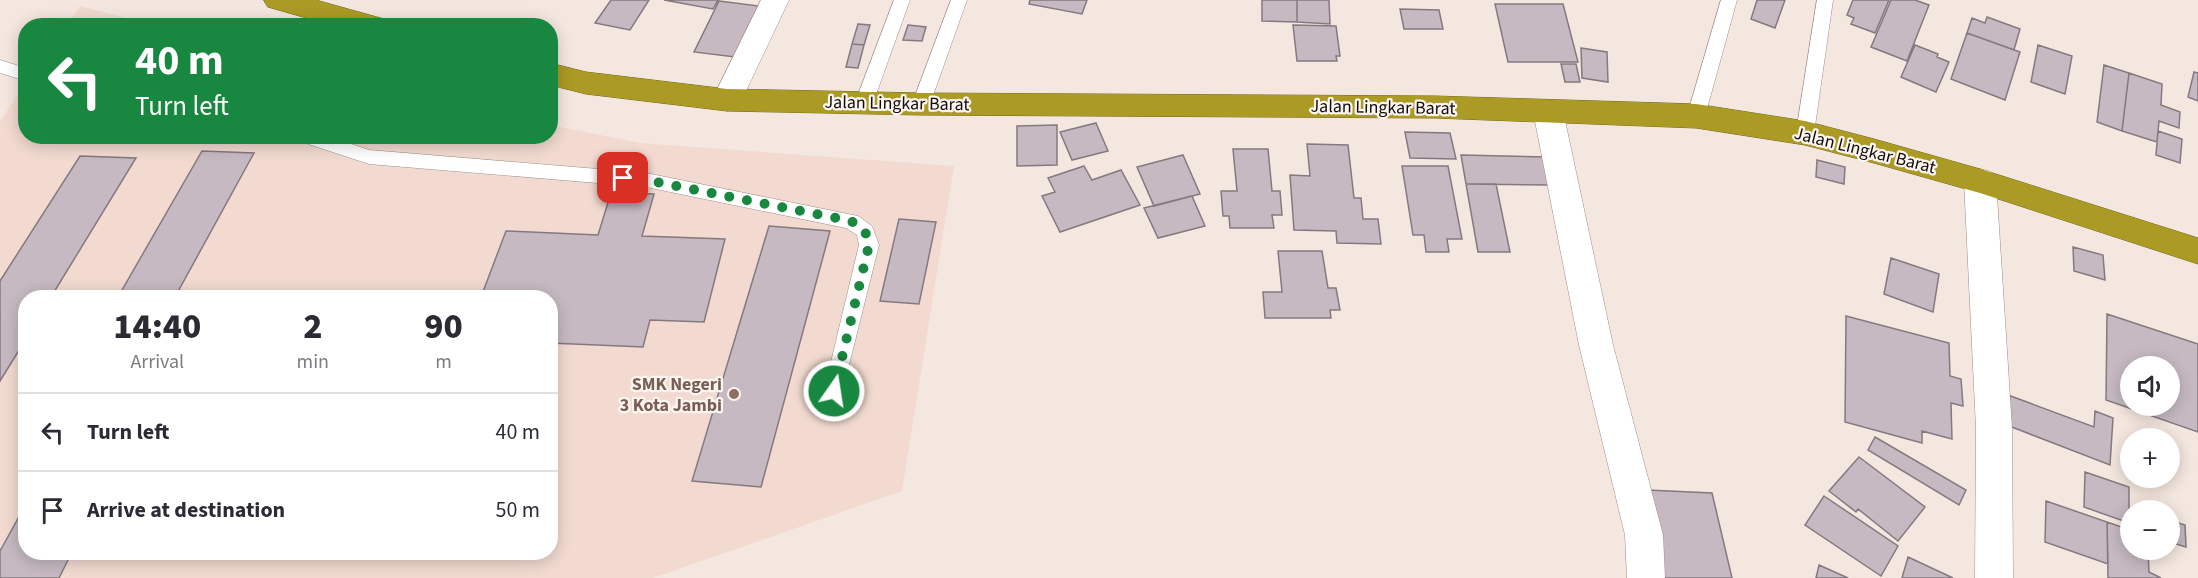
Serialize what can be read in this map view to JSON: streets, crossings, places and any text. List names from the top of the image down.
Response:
{
  "streets": {
    "highway": ["Jalan Lingkar Barat"]
  },
  "places": ["SMK Negeri 3 Kota Jambi"],
  "page": {
    "turn": ["40 m", "Turn left"],
    "eta": [
      "14:40",
      "Arrival",
      "2",
      "min",
      "90",
      "m"
    ],
    "map_buttons": ["+", "−"],
    "list": [
      {
        "name": "Turn left",
        "value": "40 m"
      },
      {
        "name": "Arrive at destination",
        "value": "50 m"
      }
    ]
  }
}
